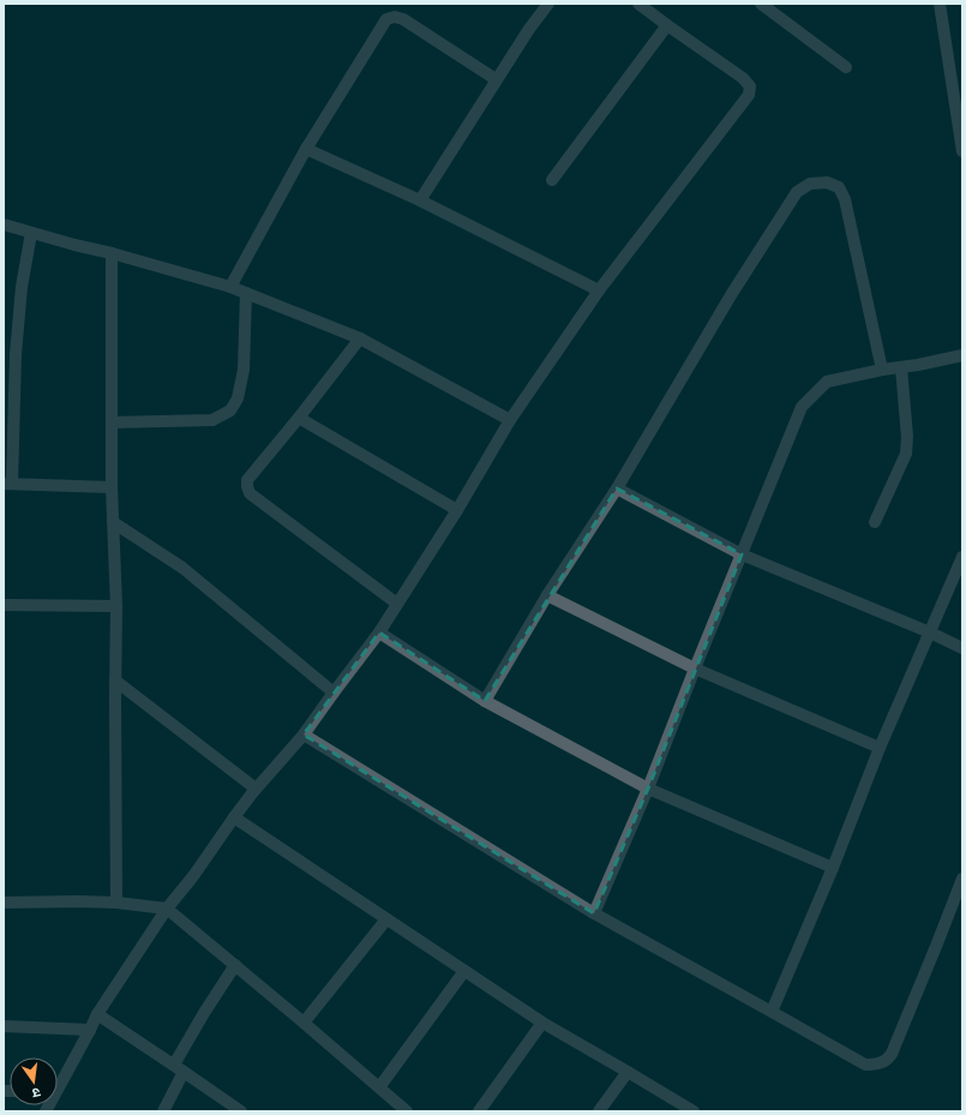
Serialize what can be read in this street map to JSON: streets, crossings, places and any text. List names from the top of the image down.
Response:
{
  "north": "bottom"
}
